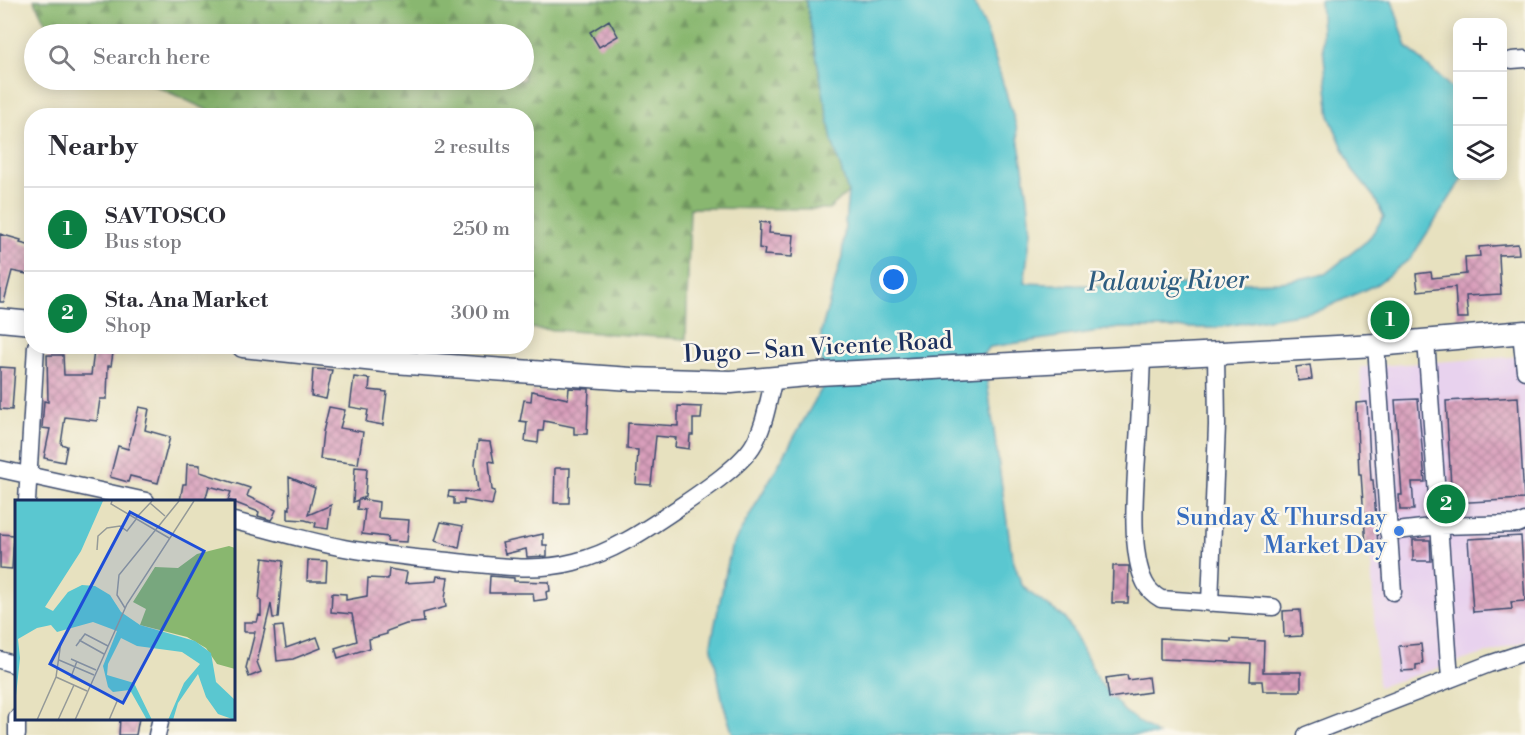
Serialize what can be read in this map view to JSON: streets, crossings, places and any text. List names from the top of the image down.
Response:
{
  "streets": {
    "main road": ["Dugo – San Vicente Road"]
  },
  "water": ["Palawig River"],
  "places": ["Sunday & Thursday Market Day"],
  "page": {
    "map_buttons": ["+", "−"],
    "search": "Search here",
    "heading": ["Nearby", "2 results"],
    "list": [
      {
        "mark": "1",
        "name": "SAVTOSCO",
        "note": "Bus stop",
        "value": "250 m"
      },
      {
        "mark": "2",
        "name": "Sta. Ana Market",
        "note": "Shop",
        "value": "300 m"
      }
    ],
    "pins": ["1", "2"]
  }
}
